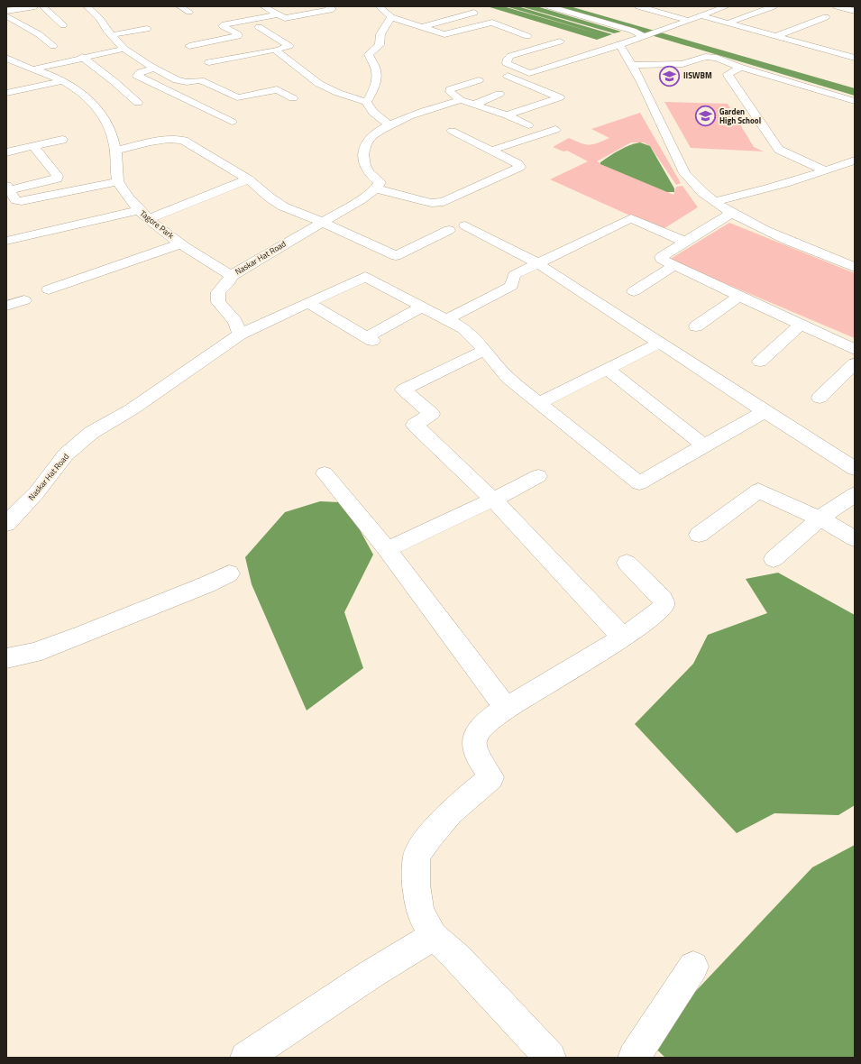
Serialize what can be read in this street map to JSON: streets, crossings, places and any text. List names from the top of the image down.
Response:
{
  "streets": {
    "street": ["Tagore Park", "Naskar Hat Road"]
  },
  "crossings": [
    ["Tagore Park", "Naskar Hat Road"]
  ],
  "places": {
    "school or university": ["IISWBM", "Garden High School"]
  }
}
